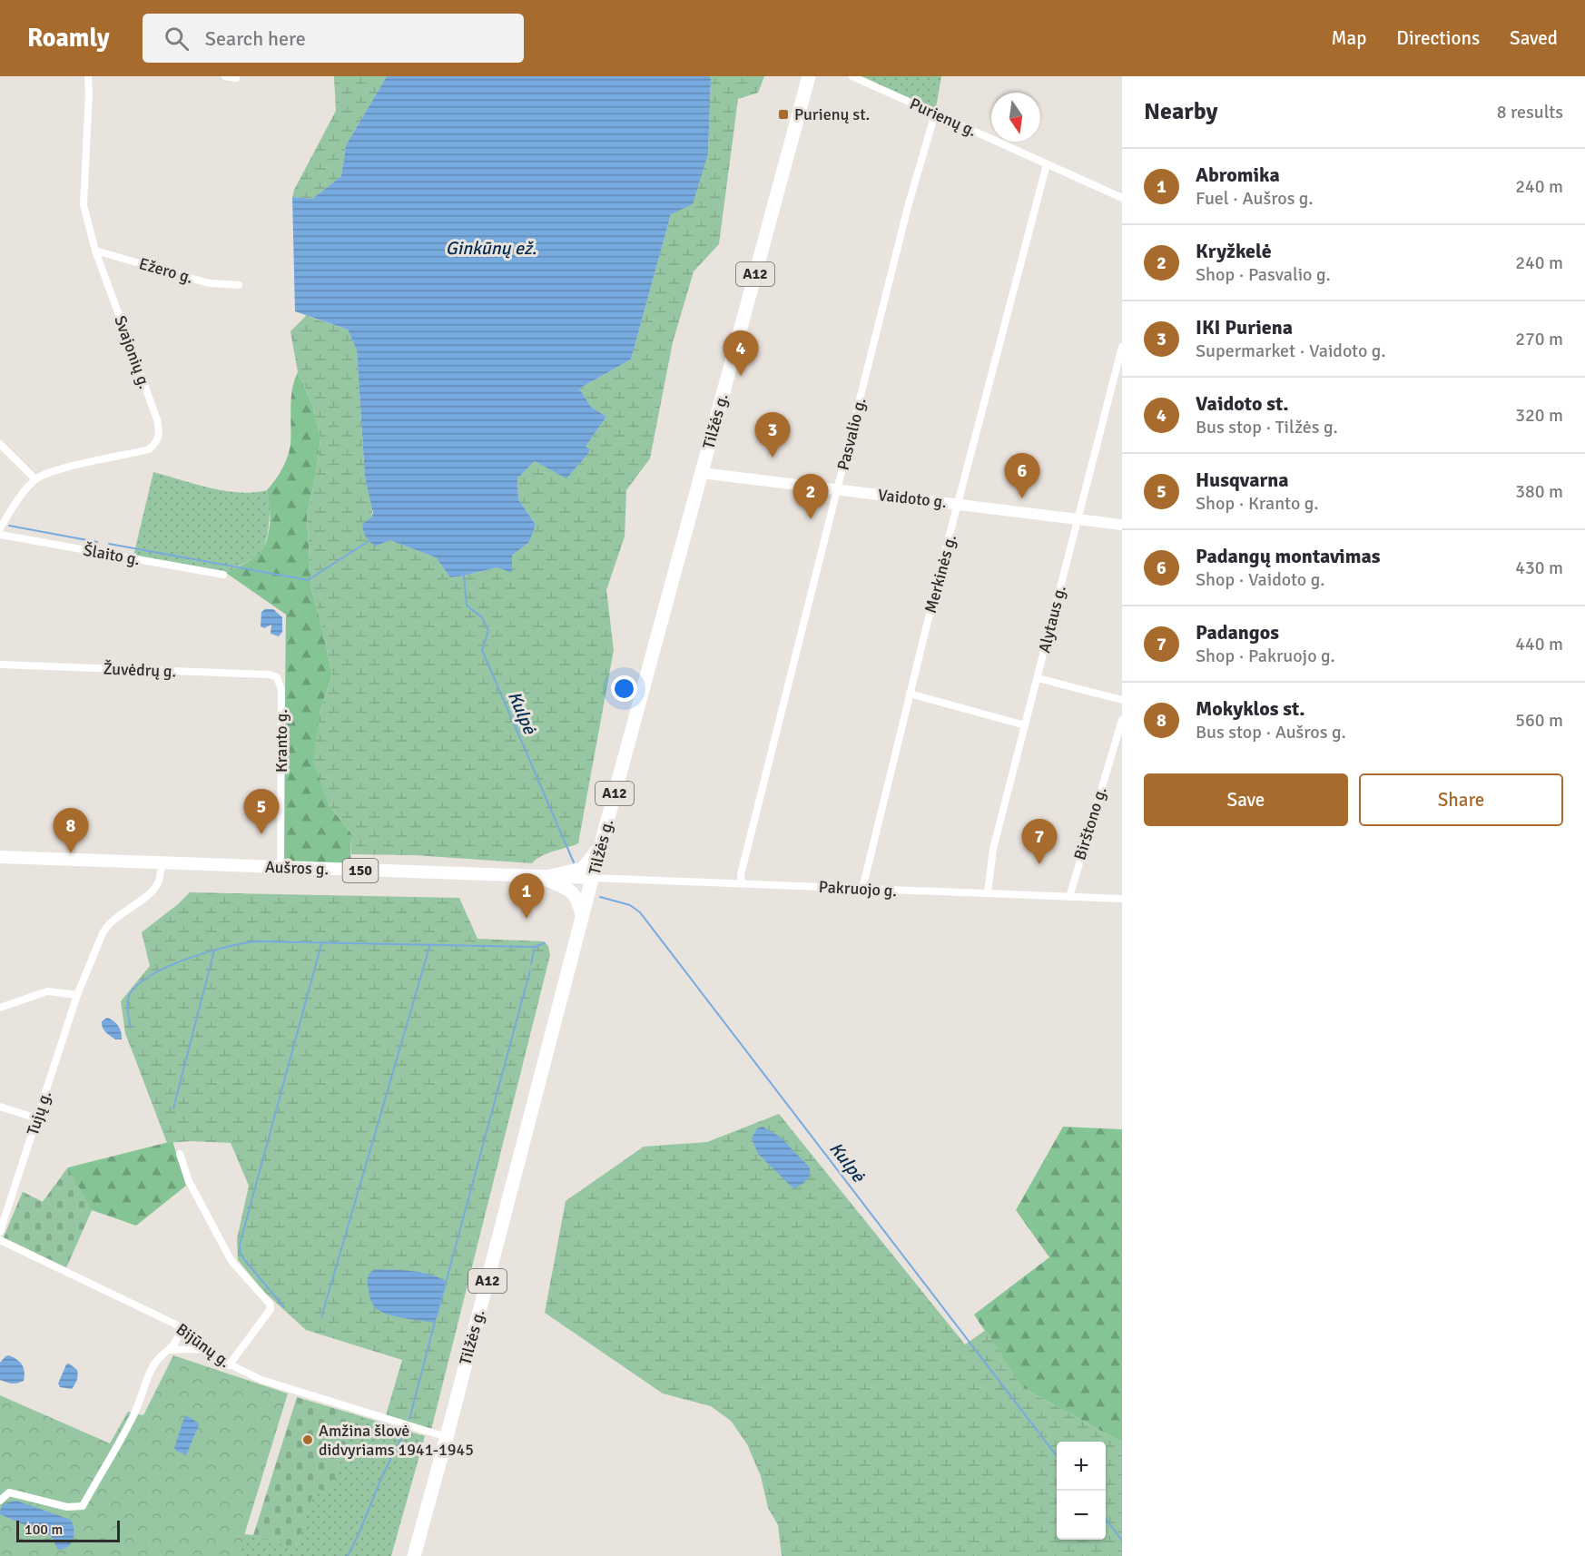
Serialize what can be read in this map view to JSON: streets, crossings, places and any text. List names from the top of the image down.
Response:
{
  "streets": {
    "highway": ["A12", "Tilžės g."],
    "main road": ["Vaidoto g.", "Aušros g.", "150"],
    "street": [
      "Purienų g.",
      "Ežero g.",
      "Svajonių g.",
      "Pasvalio g.",
      "Šlaito g.",
      "Merkinės g.",
      "Alytaus g.",
      "Žuvėdrų g.",
      "Kranto g.",
      "Birštono g.",
      "Pakruojo g.",
      "Tujų g.",
      "Bijūnų g."
    ]
  },
  "crossings": [
    ["Purienų g.", "Pasvalio g."],
    ["Purienų g.", "Merkinės g."],
    ["Ežero g.", "Svajonių g."],
    ["Tilžės g.", "Vaidoto g."],
    ["Tilžės g.", "Aušros g."],
    ["Tilžės g.", "Pakruojo g."],
    ["Tilžės g.", "Bijūnų g."],
    ["Pasvalio g.", "Vaidoto g."],
    ["Pasvalio g.", "Pakruojo g."],
    ["Vaidoto g.", "Merkinės g."],
    ["Vaidoto g.", "Alytaus g."],
    ["Merkinės g.", "Pakruojo g."],
    ["Alytaus g.", "Pakruojo g."],
    ["Žuvėdrų g.", "Kranto g."],
    ["Kranto g.", "Aušros g."],
    ["Birštono g.", "Pakruojo g."],
    ["Aušros g.", "Pakruojo g."],
    ["Aušros g.", "Tujų g."]
  ],
  "water": ["Ginkūnų ež.", "Kulpė"],
  "places": {
    "transit": ["Purienų st."],
    "other": ["Amžina šlovė didvyriams 1941-1945"]
  },
  "scale_bar": "100 m",
  "north": "bottom",
  "page": {
    "header": "Roamly",
    "search": "Search here",
    "nav": ["Map", "Directions", "Saved"],
    "heading": ["Nearby", "8 results"],
    "list": [
      {
        "mark": "1",
        "name": "Abromika",
        "note": "Fuel · Aušros g.",
        "value": "240 m"
      },
      {
        "mark": "2",
        "name": "Kryžkelė",
        "note": "Shop · Pasvalio g.",
        "value": "240 m"
      },
      {
        "mark": "3",
        "name": "IKI Puriena",
        "note": "Supermarket · Vaidoto g.",
        "value": "270 m"
      },
      {
        "mark": "4",
        "name": "Vaidoto st.",
        "note": "Bus stop · Tilžės g.",
        "value": "320 m"
      },
      {
        "mark": "5",
        "name": "Husqvarna",
        "note": "Shop · Kranto g.",
        "value": "380 m"
      },
      {
        "mark": "6",
        "name": "Padangų montavimas",
        "note": "Shop · Vaidoto g.",
        "value": "430 m"
      },
      {
        "mark": "7",
        "name": "Padangos",
        "note": "Shop · Pakruojo g.",
        "value": "440 m"
      },
      {
        "mark": "8",
        "name": "Mokyklos st.",
        "note": "Bus stop · Aušros g.",
        "value": "560 m"
      }
    ],
    "pins": [
      "4",
      "3",
      "6",
      "2",
      "5",
      "8",
      "7",
      "1"
    ],
    "buttons": ["Save", "Share"],
    "map_buttons": ["+", "−"],
    "scale": "100 m"
  }
}
